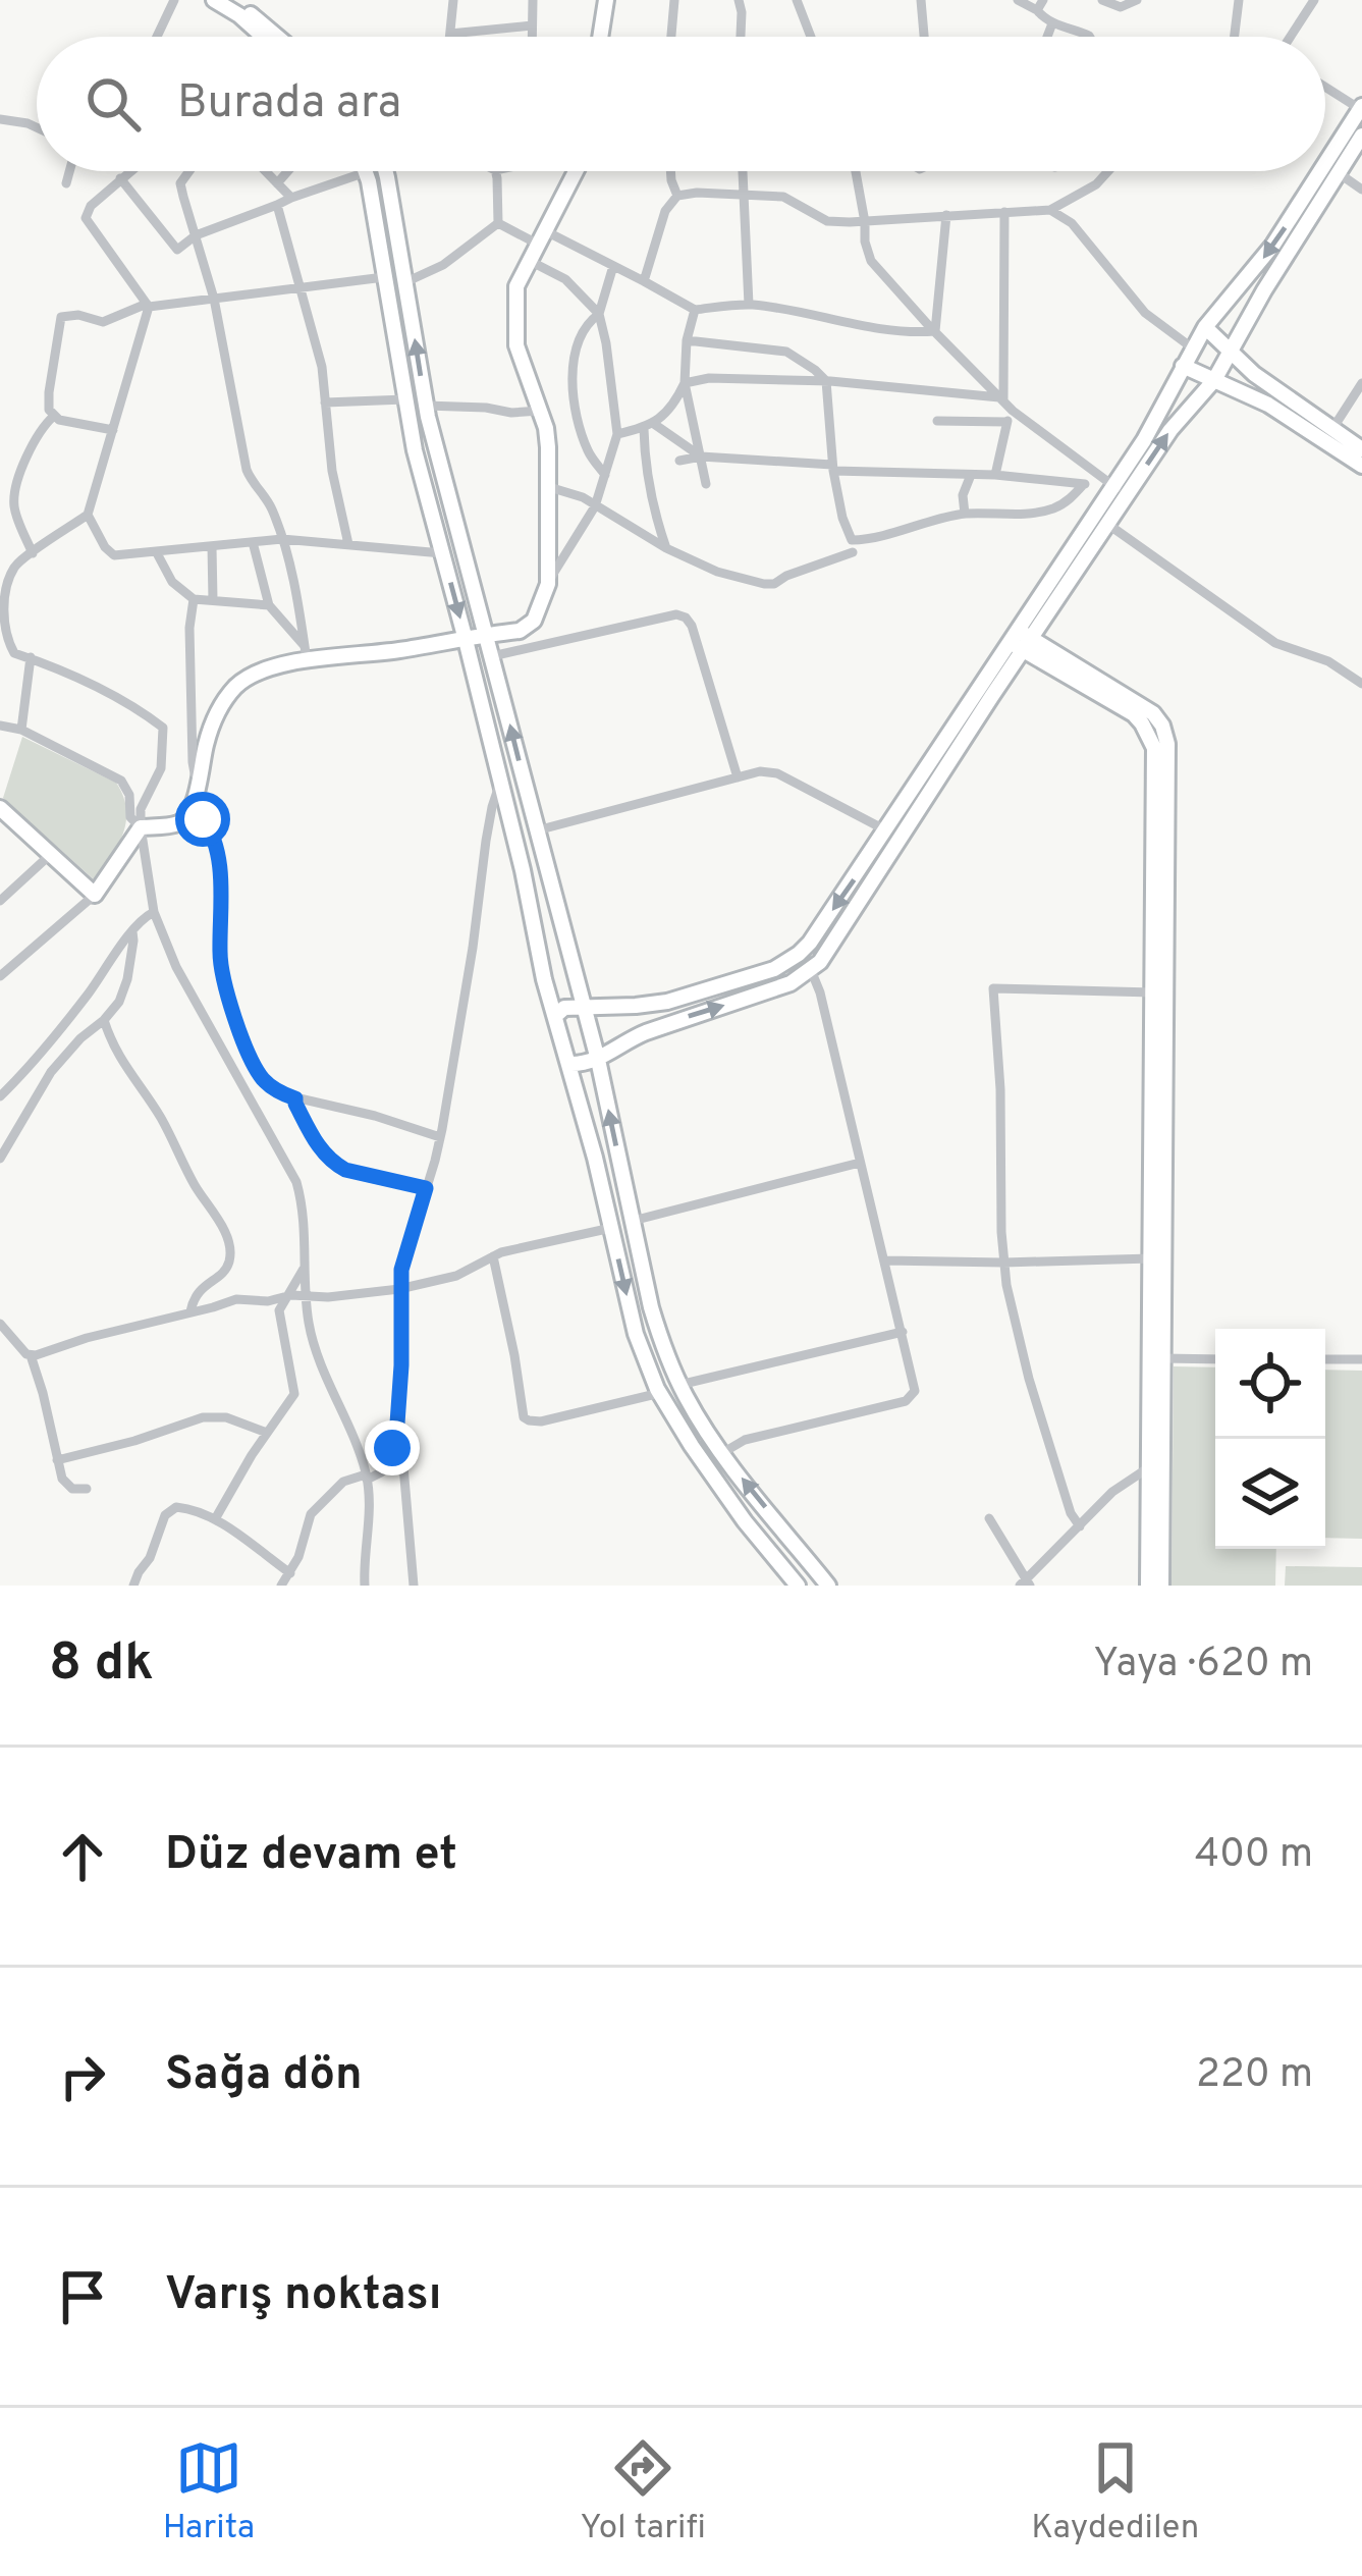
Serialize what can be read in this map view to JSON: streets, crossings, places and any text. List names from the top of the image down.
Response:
{
  "page": {
    "search": "Burada ara",
    "heading": ["8 dk", "Yaya · 620 m"],
    "list": [
      ["Düz devam et", "400 m"],
      ["Sağa dön", "220 m"],
      "Varış noktası"
    ],
    "nav": ["Harita", "Yol tarifi", "Kaydedilen"]
  }
}
